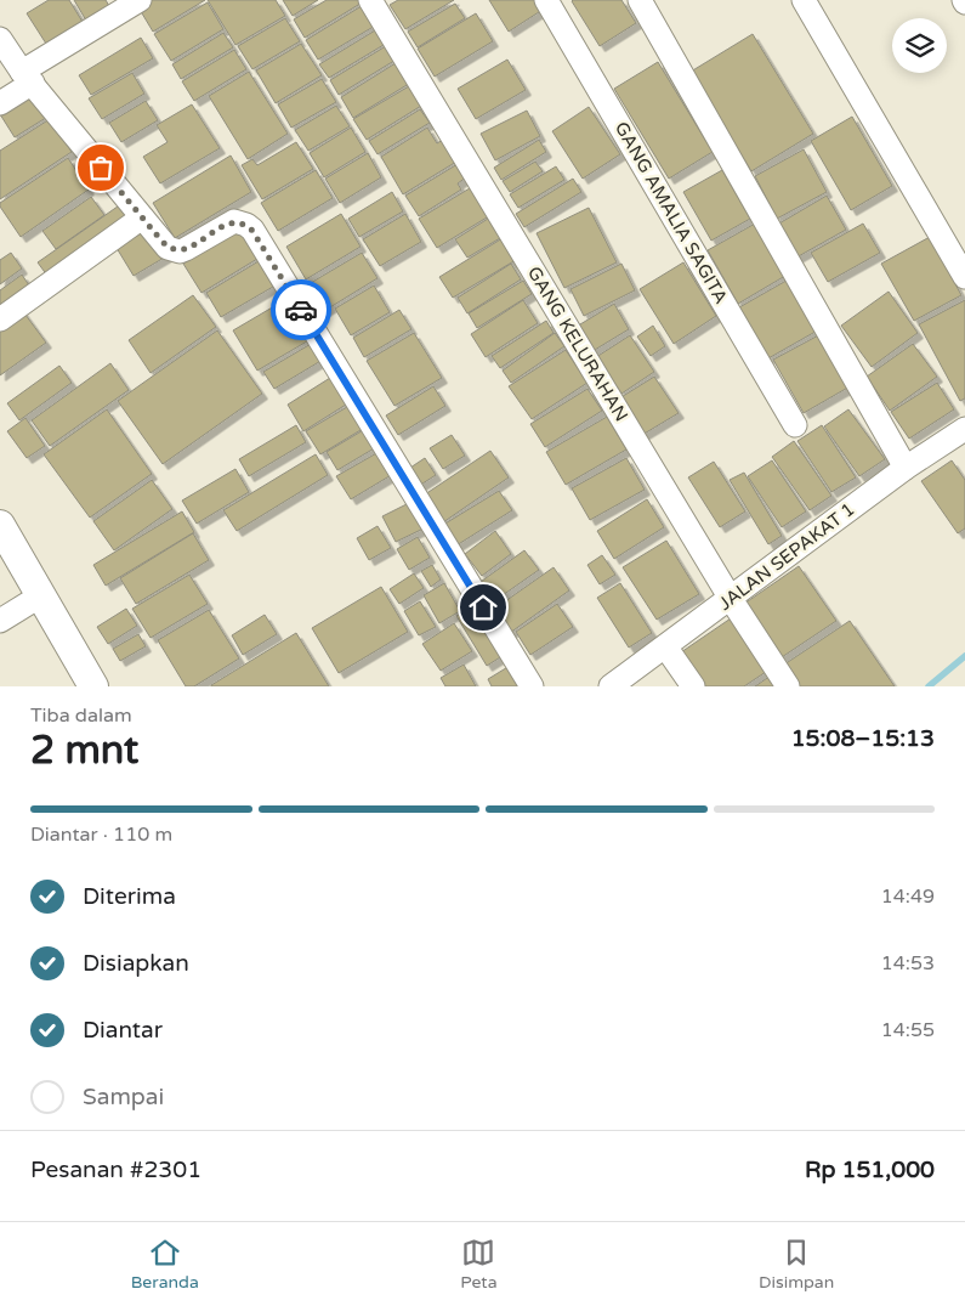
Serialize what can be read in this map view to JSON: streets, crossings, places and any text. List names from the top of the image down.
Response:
{
  "streets": {
    "street": ["GANG AMALIA SAGITA", "GANG KELURAHAN", "JALAN SEPAKAT 1"]
  },
  "crossings": [
    ["GANG KELURAHAN", "JALAN SEPAKAT 1"]
  ],
  "page": {
    "heading": ["2 mnt", "Tiba dalam", "15:08–15:13"],
    "panel": ["Pesanan #2301", "Rp 151,000"],
    "bar": "Diantar · 110 m",
    "list": [
      ["Diterima", "14:49"],
      ["Disiapkan", "14:53"],
      ["Diantar", "14:55"],
      "Sampai"
    ],
    "tabs": ["Beranda", "Peta", "Disimpan"]
  }
}
